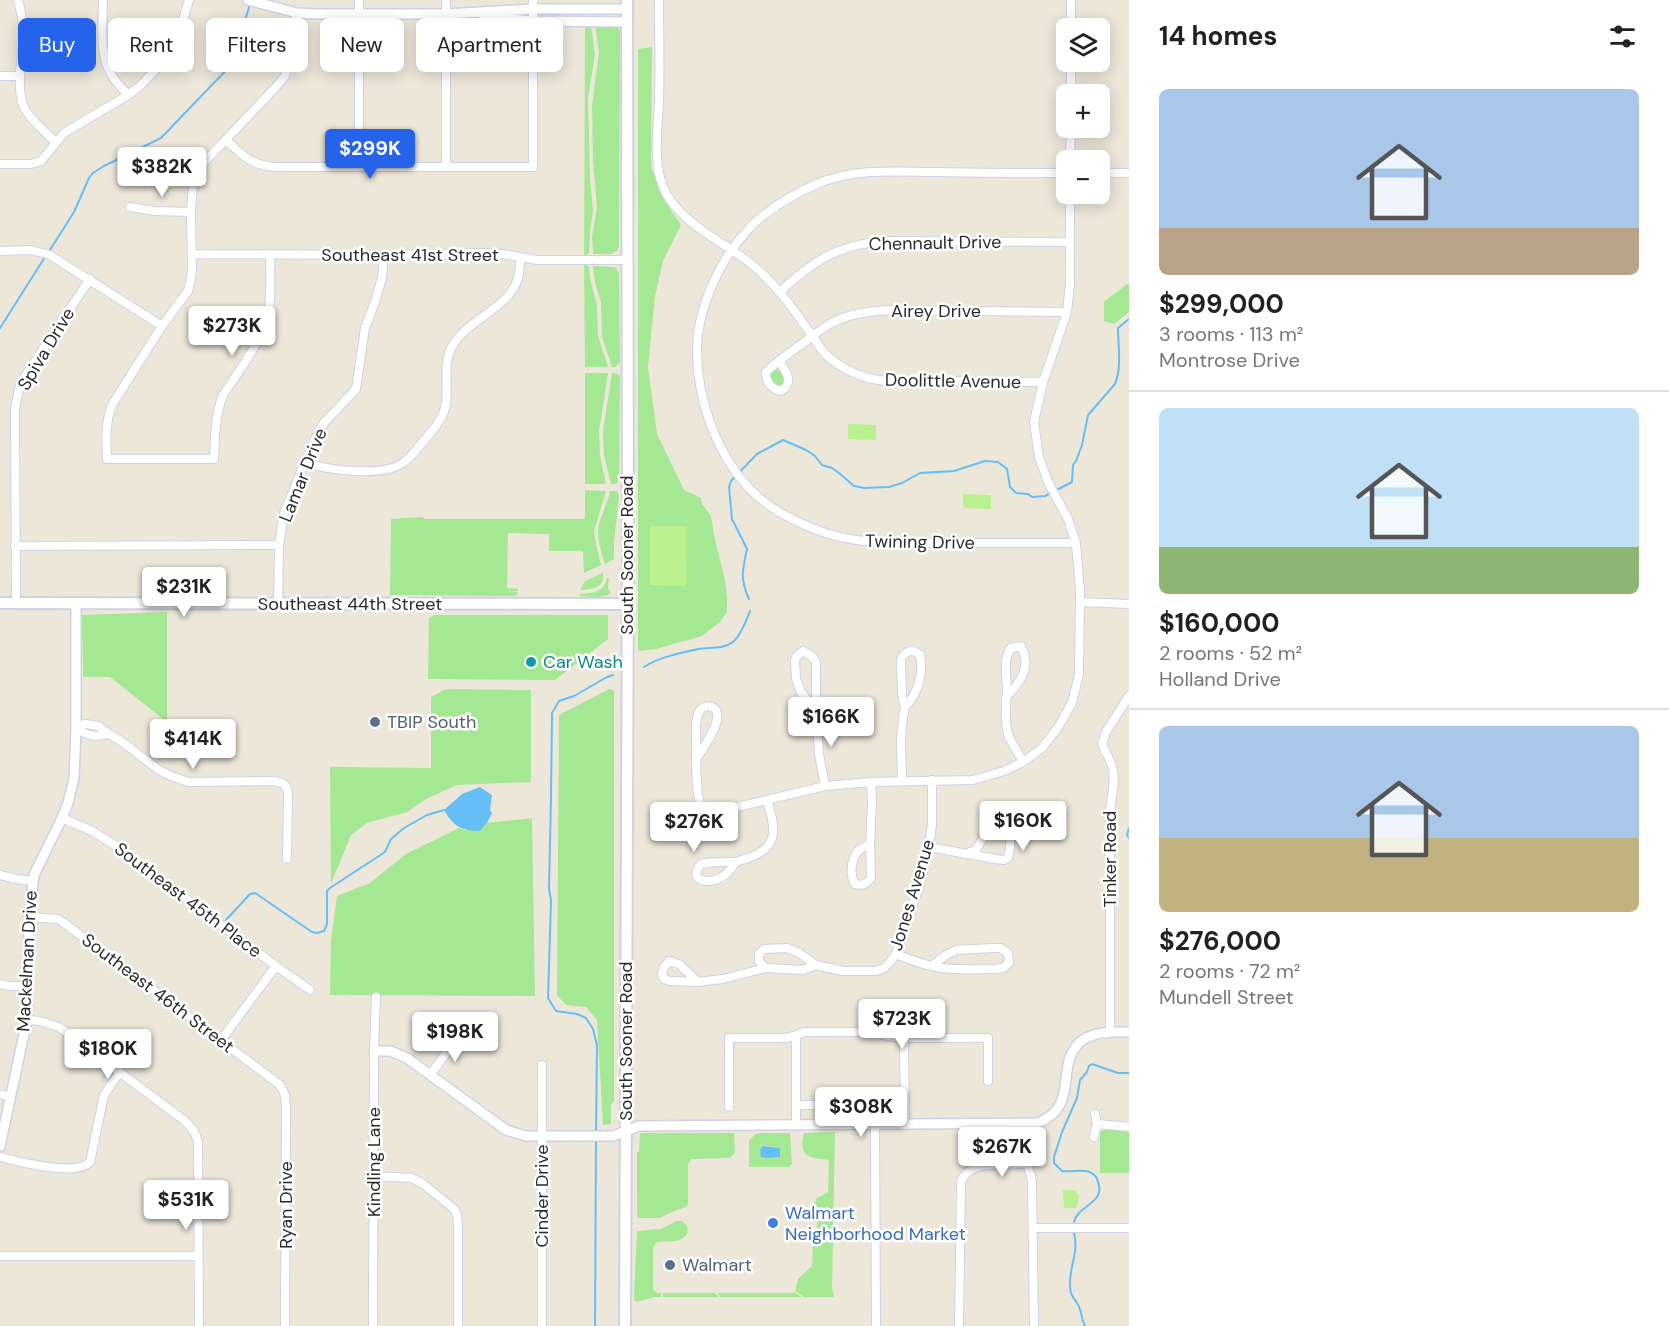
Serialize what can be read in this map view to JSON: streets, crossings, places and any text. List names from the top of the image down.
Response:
{
  "streets": {
    "main road": ["South Sooner Road", "Southeast 44th Street"],
    "street": [
      "Chennault Drive",
      "Southeast 41st Street",
      "Airey Drive",
      "Spiva Drive",
      "Doolittle Avenue",
      "Lamar Drive",
      "Twining Drive",
      "Tinker Road",
      "Jones Avenue",
      "Southeast 45th Place",
      "Mackelman Drive",
      "Southeast 46th Street",
      "Kindling Lane",
      "Cinder Drive",
      "Ryan Drive"
    ]
  },
  "crossings": [
    ["Chennault Drive", "Doolittle Avenue"],
    ["Southeast 41st Street", "Lamar Drive"],
    ["Southeast 41st Street", "South Sooner Road"],
    ["Airey Drive", "Doolittle Avenue"],
    ["Spiva Drive", "Southeast 44th Street"],
    ["Doolittle Avenue", "Twining Drive"],
    ["Lamar Drive", "Southeast 44th Street"],
    ["South Sooner Road", "Southeast 44th Street"],
    ["Southeast 44th Street", "Mackelman Drive"],
    ["Southeast 45th Place", "Mackelman Drive"],
    ["Mackelman Drive", "Southeast 46th Street"],
    ["Southeast 46th Street", "Ryan Drive"]
  ],
  "places": [
    "Car Wash",
    "TBIP South",
    "Walmart Neighborhood Market",
    "Walmart"
  ],
  "page": {
    "heading": "14 homes",
    "map_buttons": ["+", "−"],
    "chip": [
      "Buy",
      "Rent",
      "Filters",
      "New",
      "Apartment"
    ],
    "list": [
      {
        "name": "$299,000",
        "note": "3 rooms · 113 m² · Montrose Drive"
      },
      {
        "name": "$160,000",
        "note": "2 rooms · 52 m² · Holland Drive"
      },
      {
        "name": "$276,000",
        "note": "2 rooms · 72 m² · Mundell Street"
      }
    ],
    "price": [
      "$299K",
      "$382K",
      "$273K",
      "$231K",
      "$166K",
      "$414K",
      "$160K",
      "$276K",
      "$723K",
      "$198K",
      "$180K",
      "$308K",
      "$267K",
      "$531K"
    ]
  }
}
